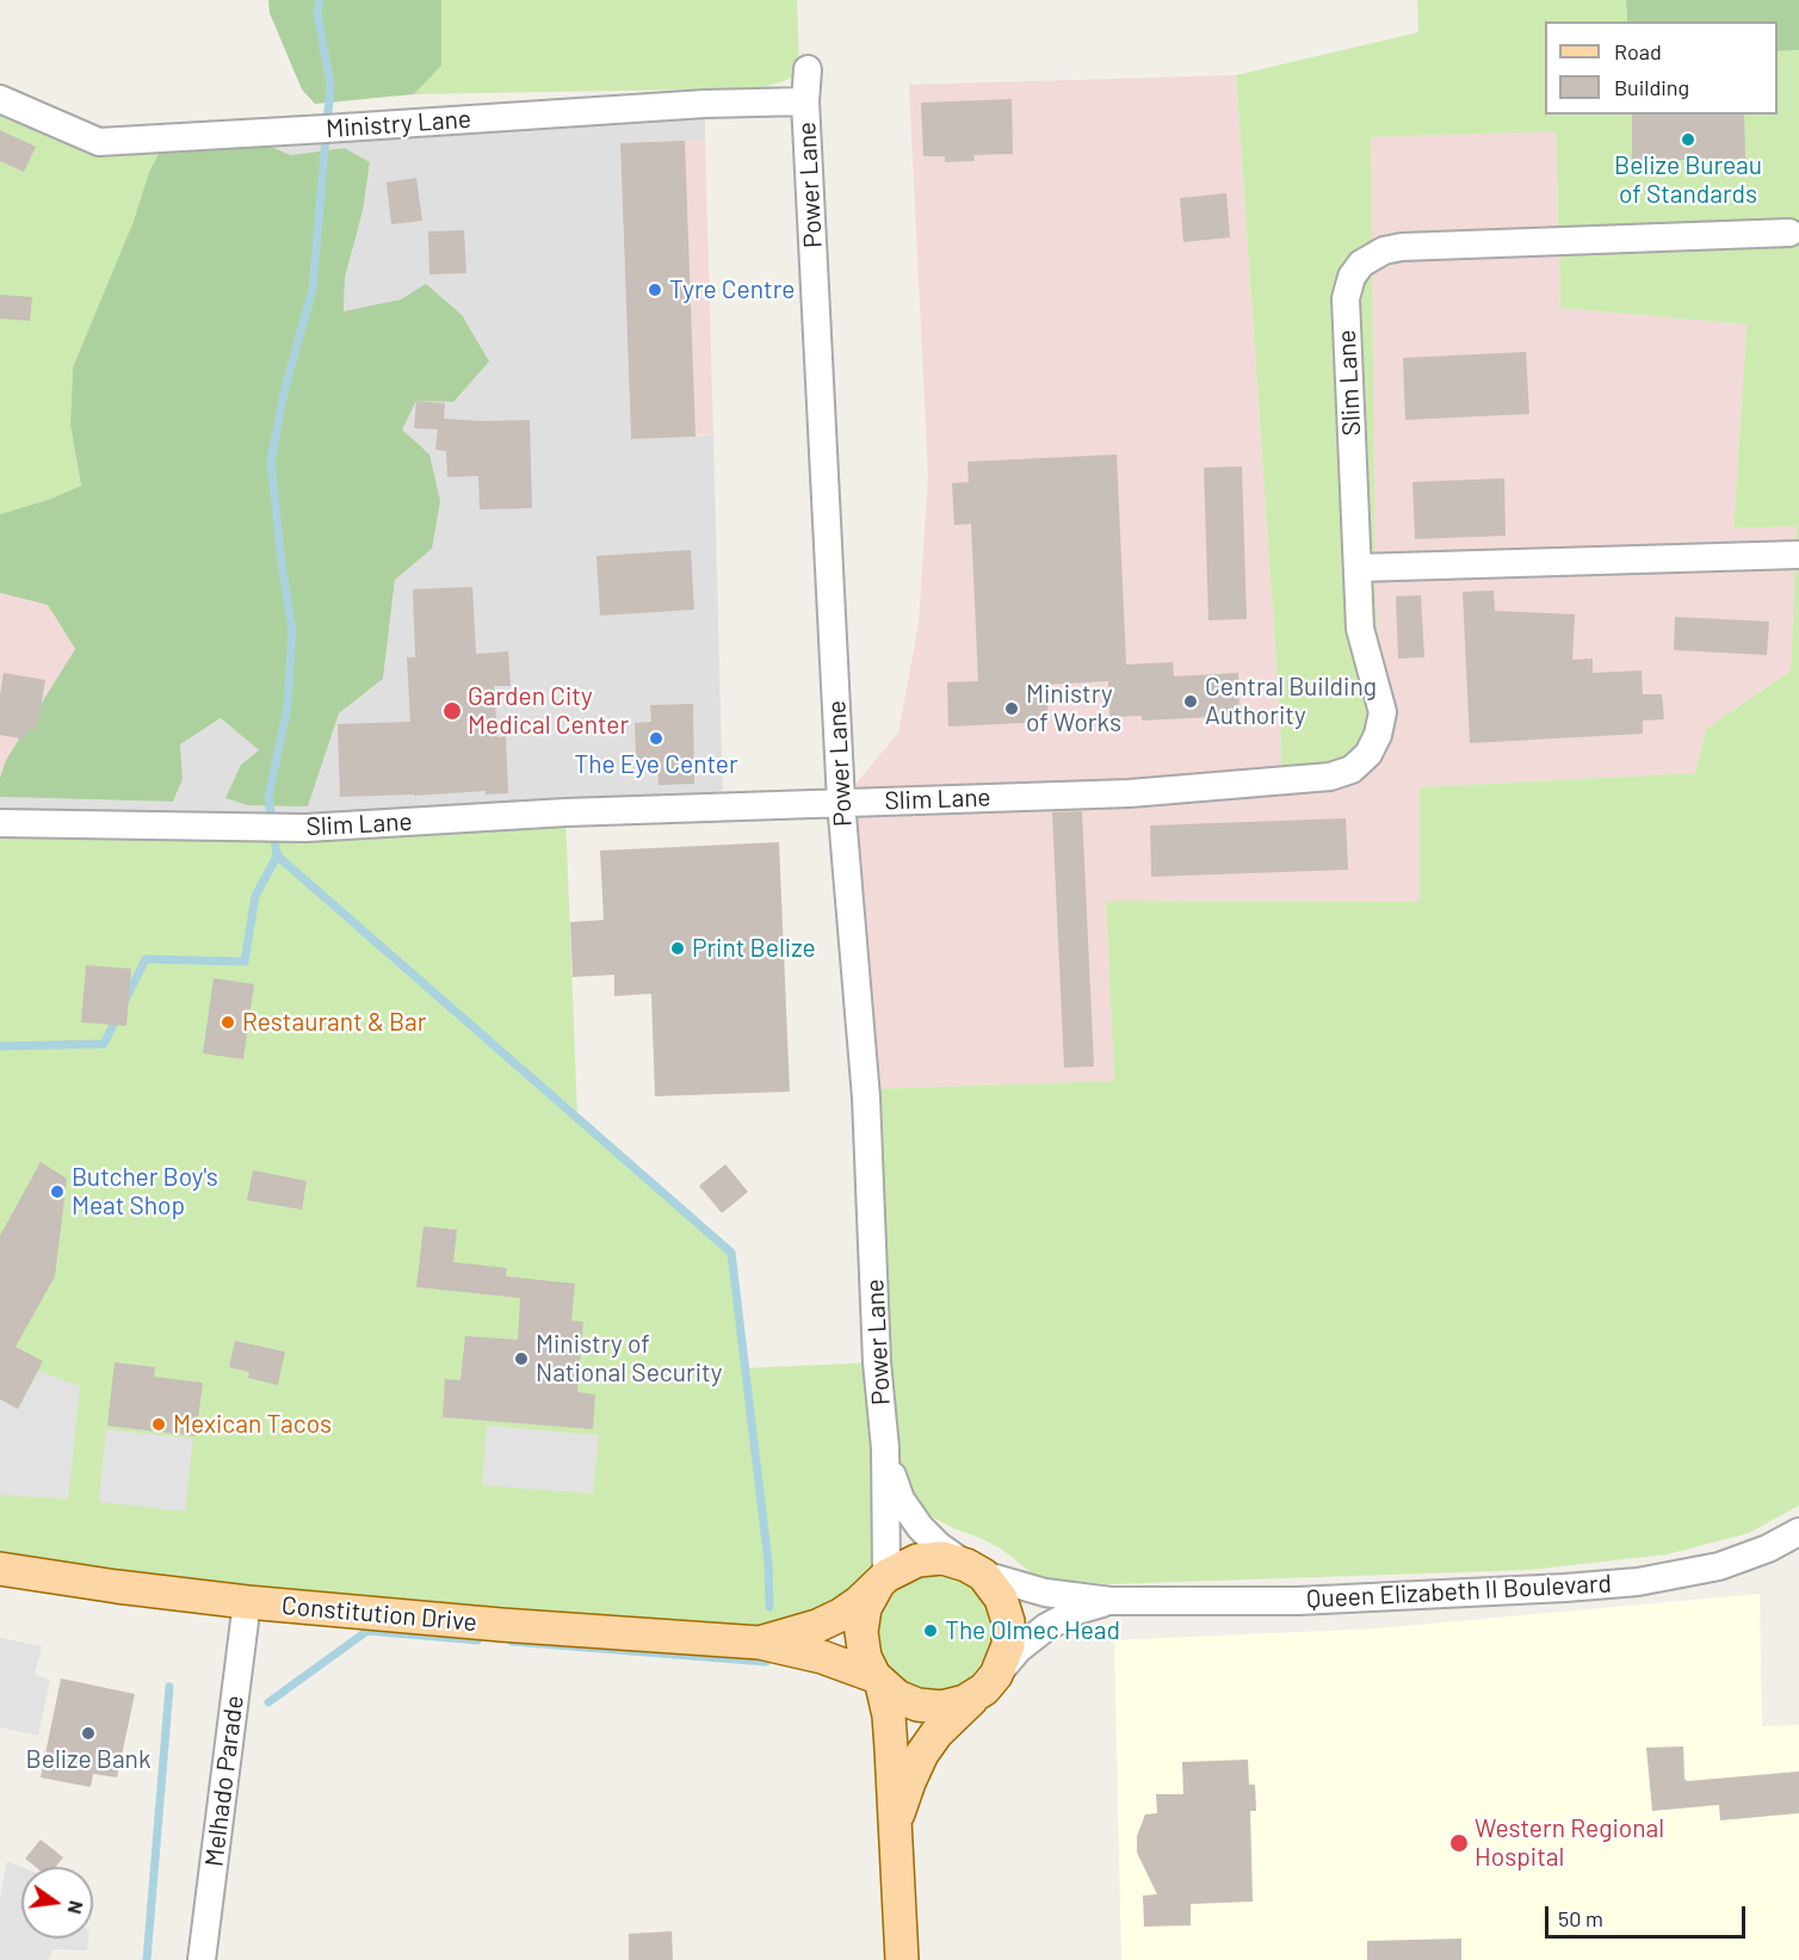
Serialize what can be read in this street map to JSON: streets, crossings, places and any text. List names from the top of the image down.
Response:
{
  "streets": {
    "main road": ["Constitution Drive"],
    "street": [
      "Ministry Lane",
      "Power Lane",
      "Slim Lane",
      "Queen Elizabeth II Boulevard",
      "Melhado Parade"
    ]
  },
  "crossings": [
    ["Ministry Lane", "Power Lane"],
    ["Power Lane", "Slim Lane"],
    ["Power Lane", "Queen Elizabeth II Boulevard"],
    ["Power Lane", "Constitution Drive"],
    ["Queen Elizabeth II Boulevard", "Constitution Drive"],
    ["Constitution Drive", "Melhado Parade"]
  ],
  "places": [
    "Belize Bureau of Standards",
    "Tyre Centre",
    "Central Building Authority",
    "Ministry of Works",
    "Garden City Medical Center",
    "The Eye Center",
    "Print Belize",
    "Restaurant & Bar",
    "Butcher Boy's Meat Shop",
    "Ministry of National Security",
    "Mexican Tacos",
    "The Olmec Head",
    "Belize Bank",
    "Western Regional Hospital"
  ],
  "legend": ["Road", "Building"],
  "scale_bar": "50 m",
  "north": "right"
}
